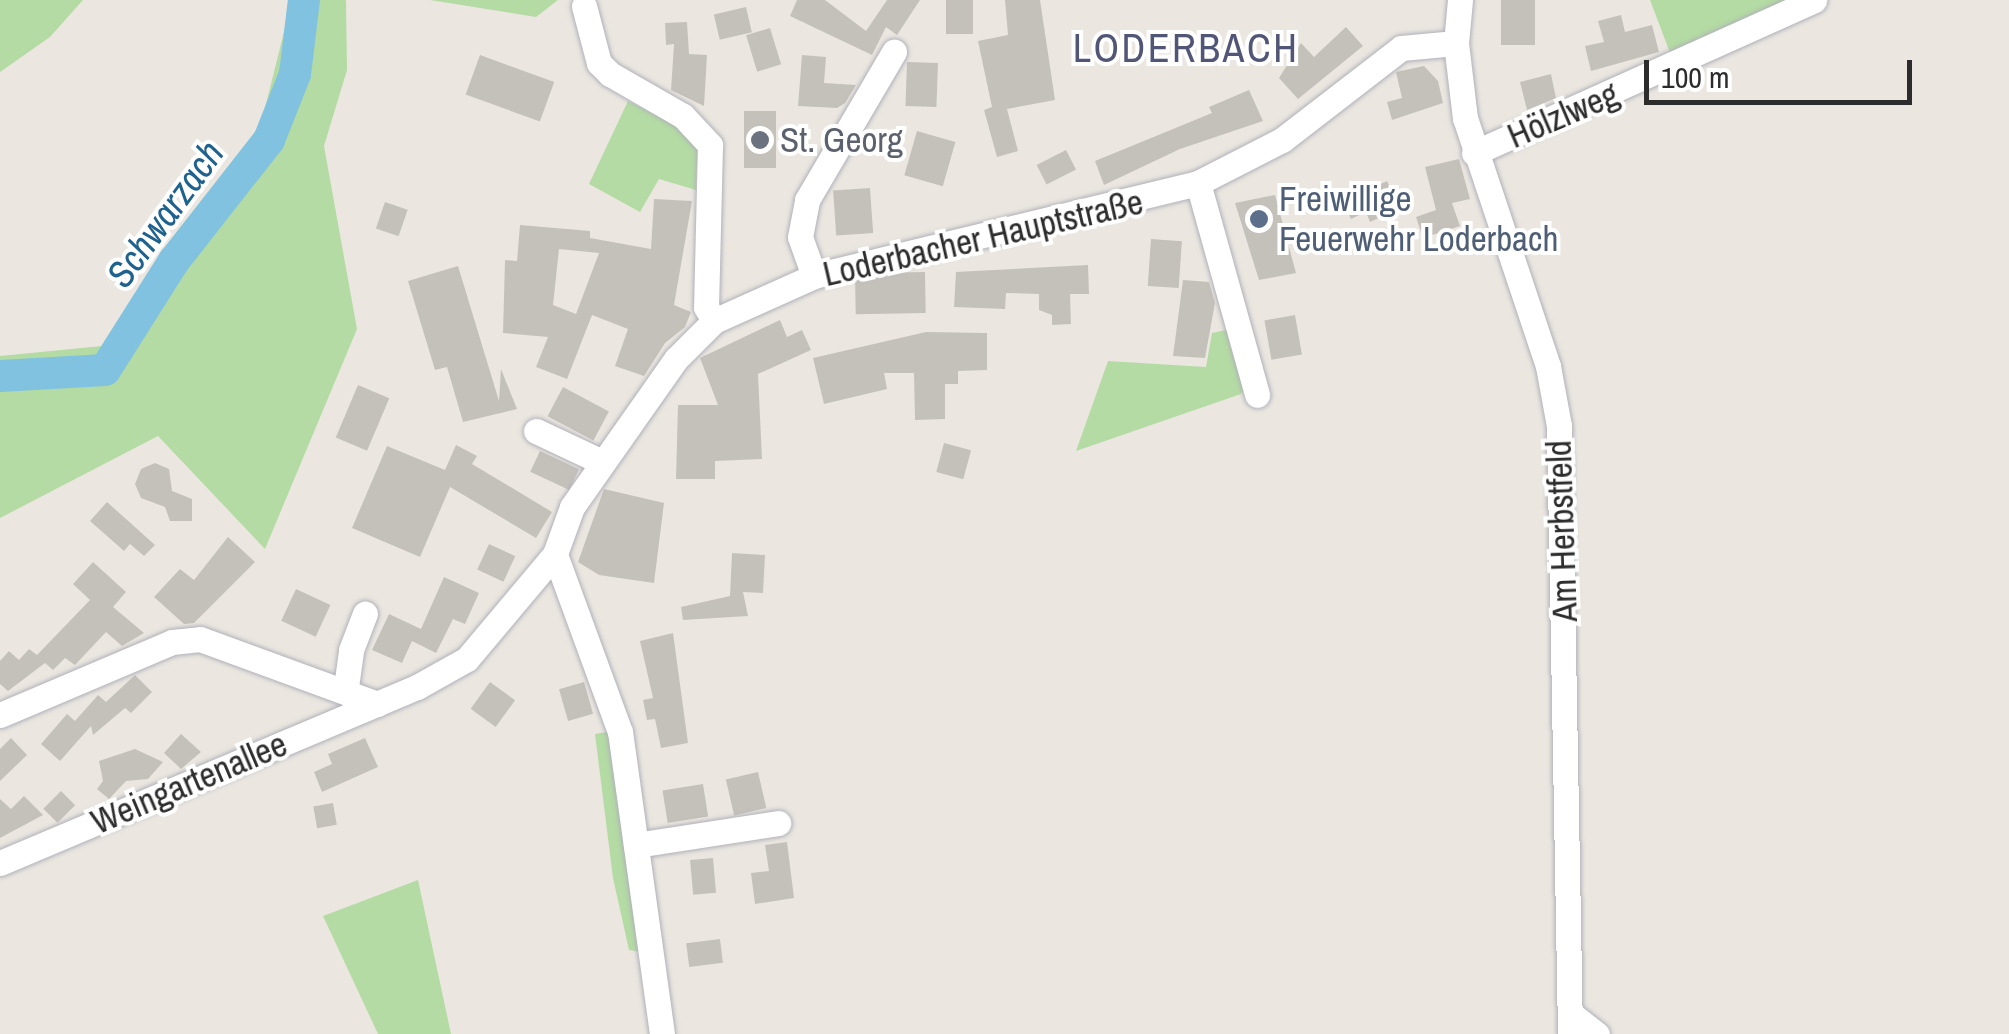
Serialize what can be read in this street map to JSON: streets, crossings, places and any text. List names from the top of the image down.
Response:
{
  "streets": {
    "street": [
      "Hölzlweg",
      "Loderbacher Hauptstraße",
      "Am Herbstfeld",
      "Weingartenallee"
    ]
  },
  "crossings": [
    ["Hölzlweg", "Am Herbstfeld"],
    ["Loderbacher Hauptstraße", "Am Herbstfeld"],
    ["Loderbacher Hauptstraße", "Weingartenallee"]
  ],
  "districts": ["LODERBACH"],
  "water": ["Schwarzach"],
  "places": ["St. Georg", "Freiwillige Feuerwehr Loderbach"],
  "scale_bar": "100 m"
}
